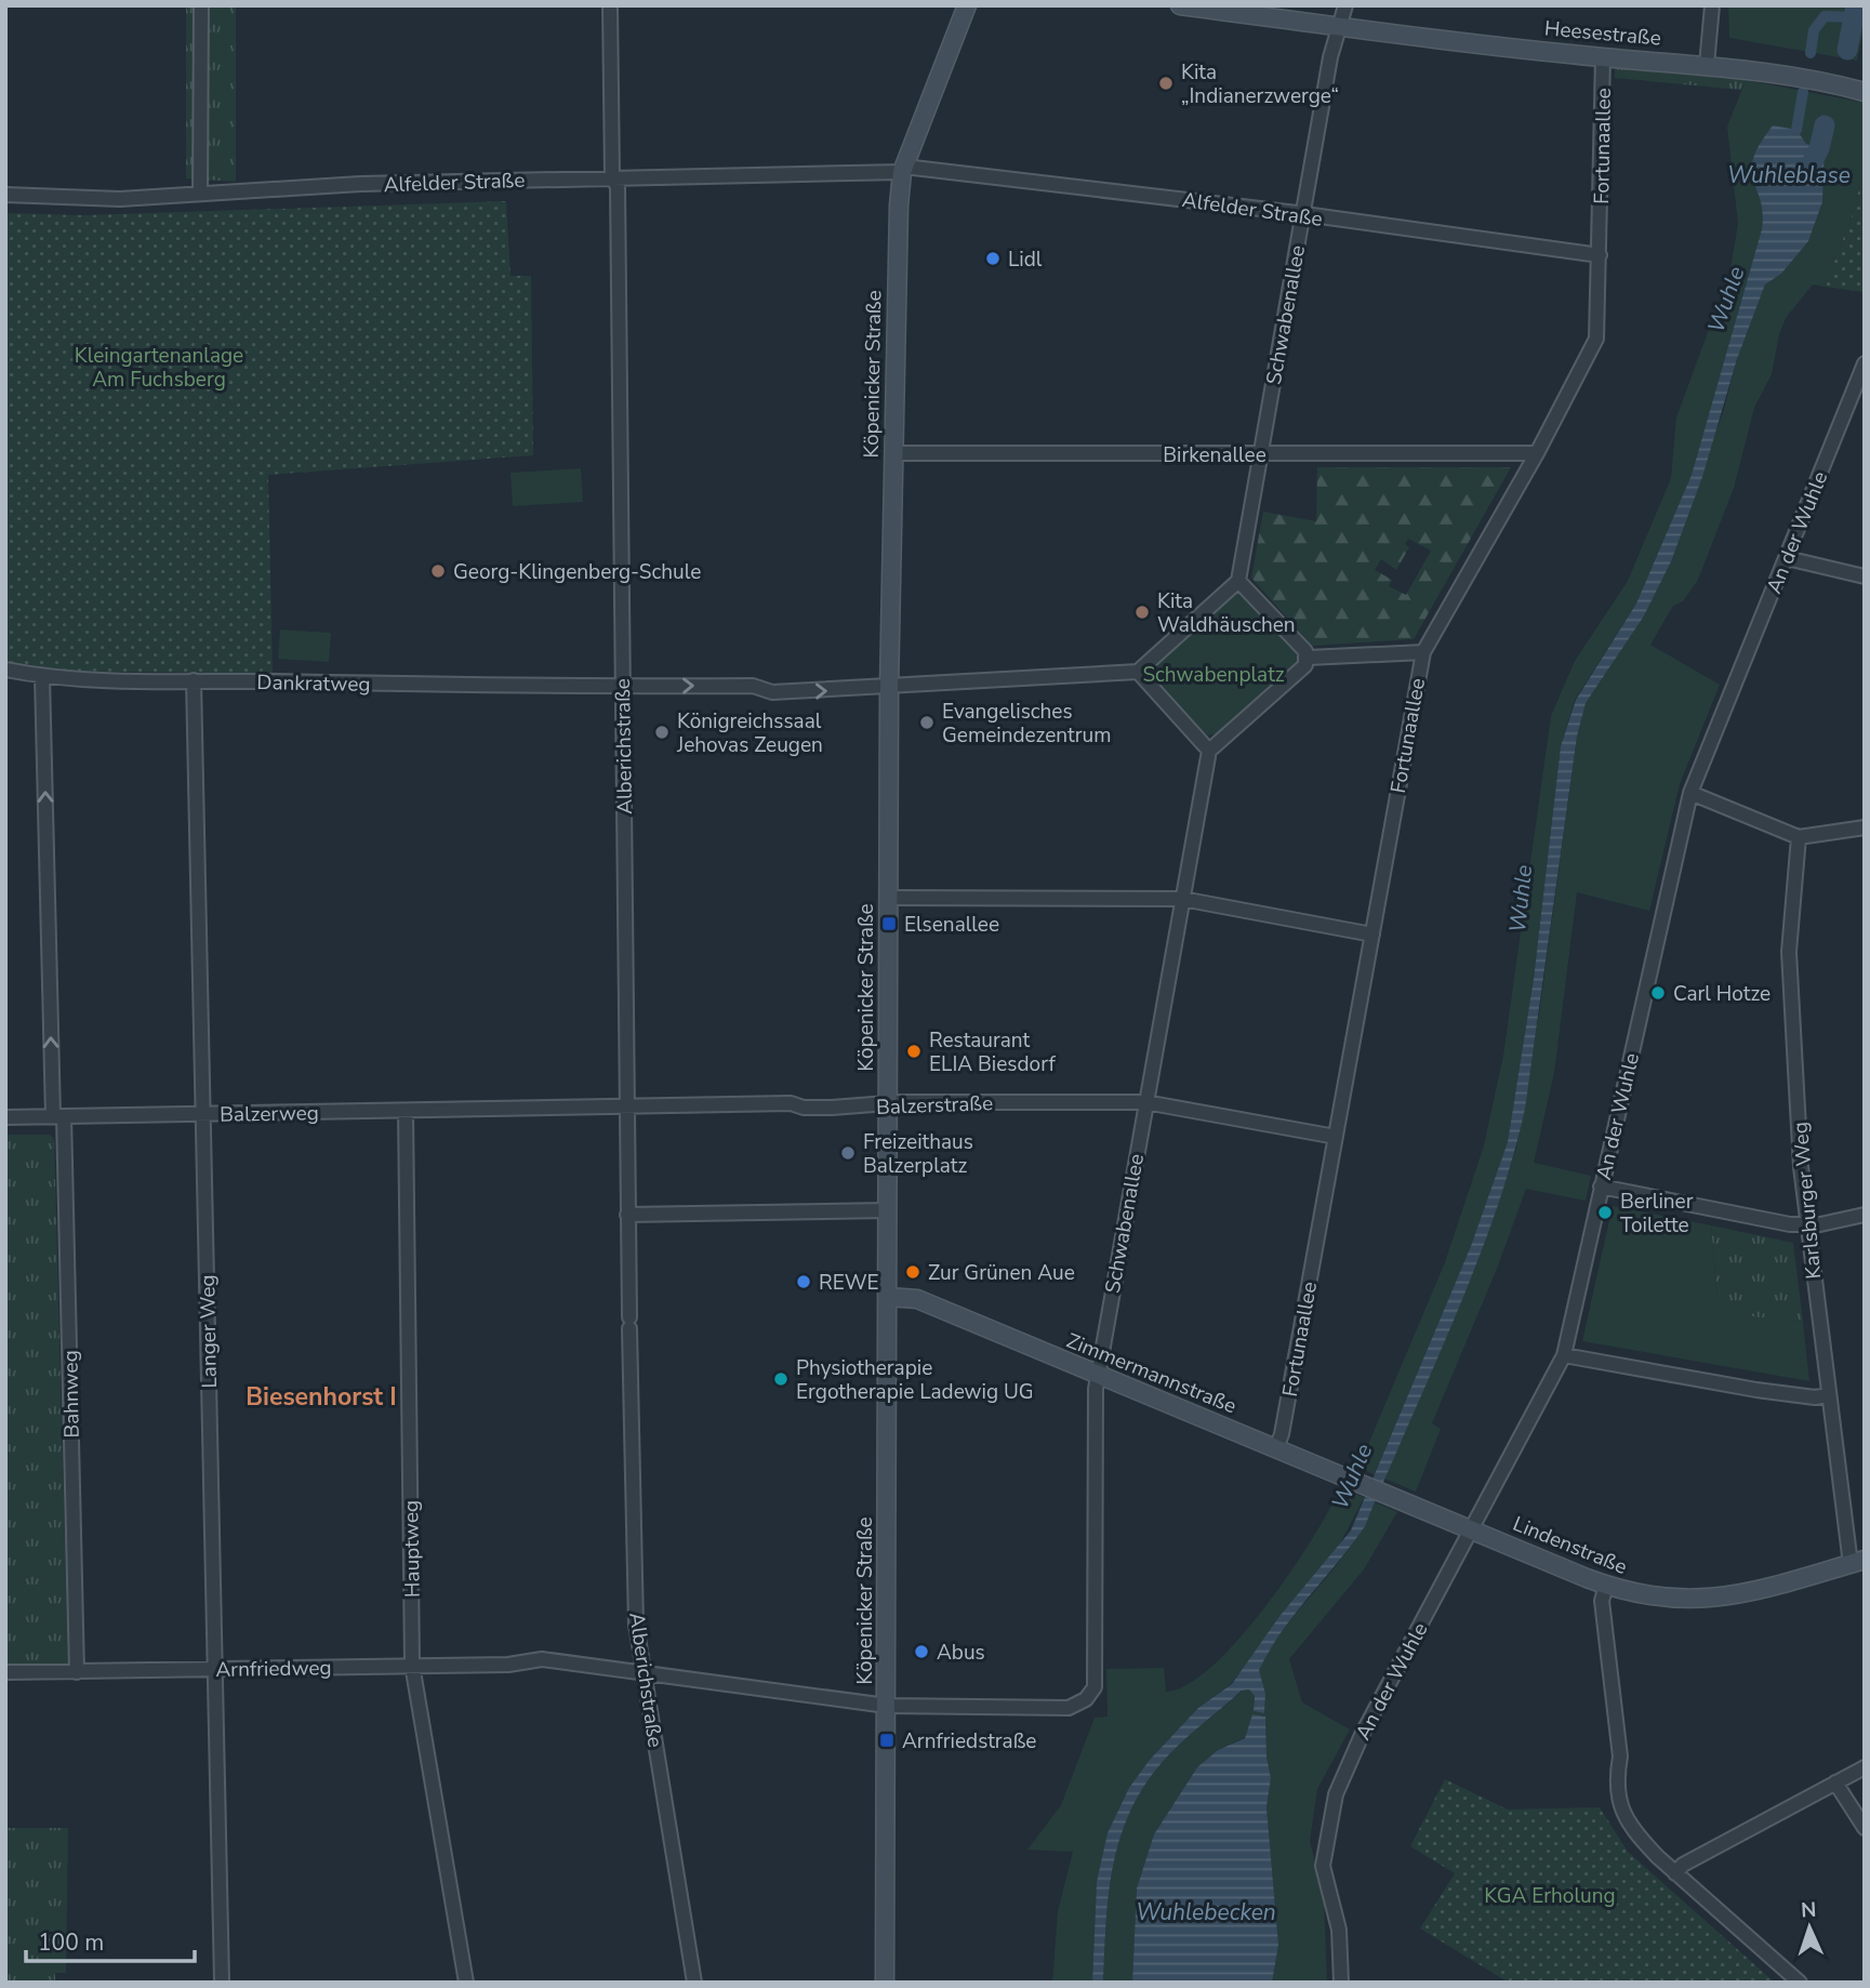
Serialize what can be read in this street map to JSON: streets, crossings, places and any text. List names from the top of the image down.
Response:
{
  "streets": {
    "main road": [
      "Heesestraße",
      "Köpenicker Straße",
      "Zimmermannstraße",
      "Lindenstraße"
    ],
    "street": [
      "Fortunaallee",
      "Alfelder Straße",
      "Schwabenallee",
      "Birkenallee",
      "An der Wuhle",
      "Dankratweg",
      "Alberichstraße",
      "Balzerstraße",
      "Balzerweg",
      "Karlsburger Weg",
      "Langer Weg",
      "Bahnweg",
      "Hauptweg",
      "Arnfriedweg"
    ]
  },
  "crossings": [
    ["Heesestraße", "Fortunaallee"],
    ["Heesestraße", "Schwabenallee"],
    ["Fortunaallee", "Alfelder Straße"],
    ["Fortunaallee", "Birkenallee"],
    ["Fortunaallee", "Balzerstraße"],
    ["Fortunaallee", "Zimmermannstraße"],
    ["Alfelder Straße", "Schwabenallee"],
    ["Alfelder Straße", "Köpenicker Straße"],
    ["Alfelder Straße", "Alberichstraße"],
    ["Schwabenallee", "Köpenicker Straße"],
    ["Schwabenallee", "Birkenallee"],
    ["Schwabenallee", "Balzerstraße"],
    ["Schwabenallee", "Zimmermannstraße"],
    ["Köpenicker Straße", "Birkenallee"],
    ["Köpenicker Straße", "Dankratweg"],
    ["Köpenicker Straße", "Balzerstraße"],
    ["Köpenicker Straße", "Zimmermannstraße"],
    ["An der Wuhle", "Lindenstraße"],
    ["Dankratweg", "Alberichstraße"],
    ["Dankratweg", "Langer Weg"],
    ["Dankratweg", "Bahnweg"],
    ["Alberichstraße", "Balzerstraße"],
    ["Alberichstraße", "Arnfriedweg"],
    ["Balzerstraße", "Balzerweg"],
    ["Balzerweg", "Langer Weg"],
    ["Balzerweg", "Bahnweg"],
    ["Balzerweg", "Hauptweg"],
    ["Karlsburger Weg", "Lindenstraße"],
    ["Langer Weg", "Arnfriedweg"],
    ["Zimmermannstraße", "Lindenstraße"],
    ["Bahnweg", "Arnfriedweg"],
    ["Hauptweg", "Arnfriedweg"]
  ],
  "one_way": ["Bahnweg"],
  "districts": ["Biesenhorst I"],
  "water": ["Wuhleblase", "Wuhle", "Wuhlebecken"],
  "parks": ["Kleingartenanlage Am Fuchsberg", "Schwabenplatz", "KGA Erholung"],
  "places": {
    "other": [
      "Kita „Indianerzwerge“",
      "Lidl",
      "Georg-Klingenberg-Schule",
      "Kita Waldhäuschen",
      "Evangelisches Gemeindezentrum",
      "Königreichssaal Jehovas Zeugen",
      "Carl Hotze",
      "Restaurant ELIA Biesdorf",
      "Freizeithaus Balzerplatz",
      "Berliner Toilette",
      "Zur Grünen Aue",
      "REWE",
      "Physiotherapie Ergotherapie Ladewig UG",
      "Abus"
    ],
    "transit": ["Elsenallee", "Arnfriedstraße"]
  },
  "scale_bar": "100 m",
  "north": "top"
}
